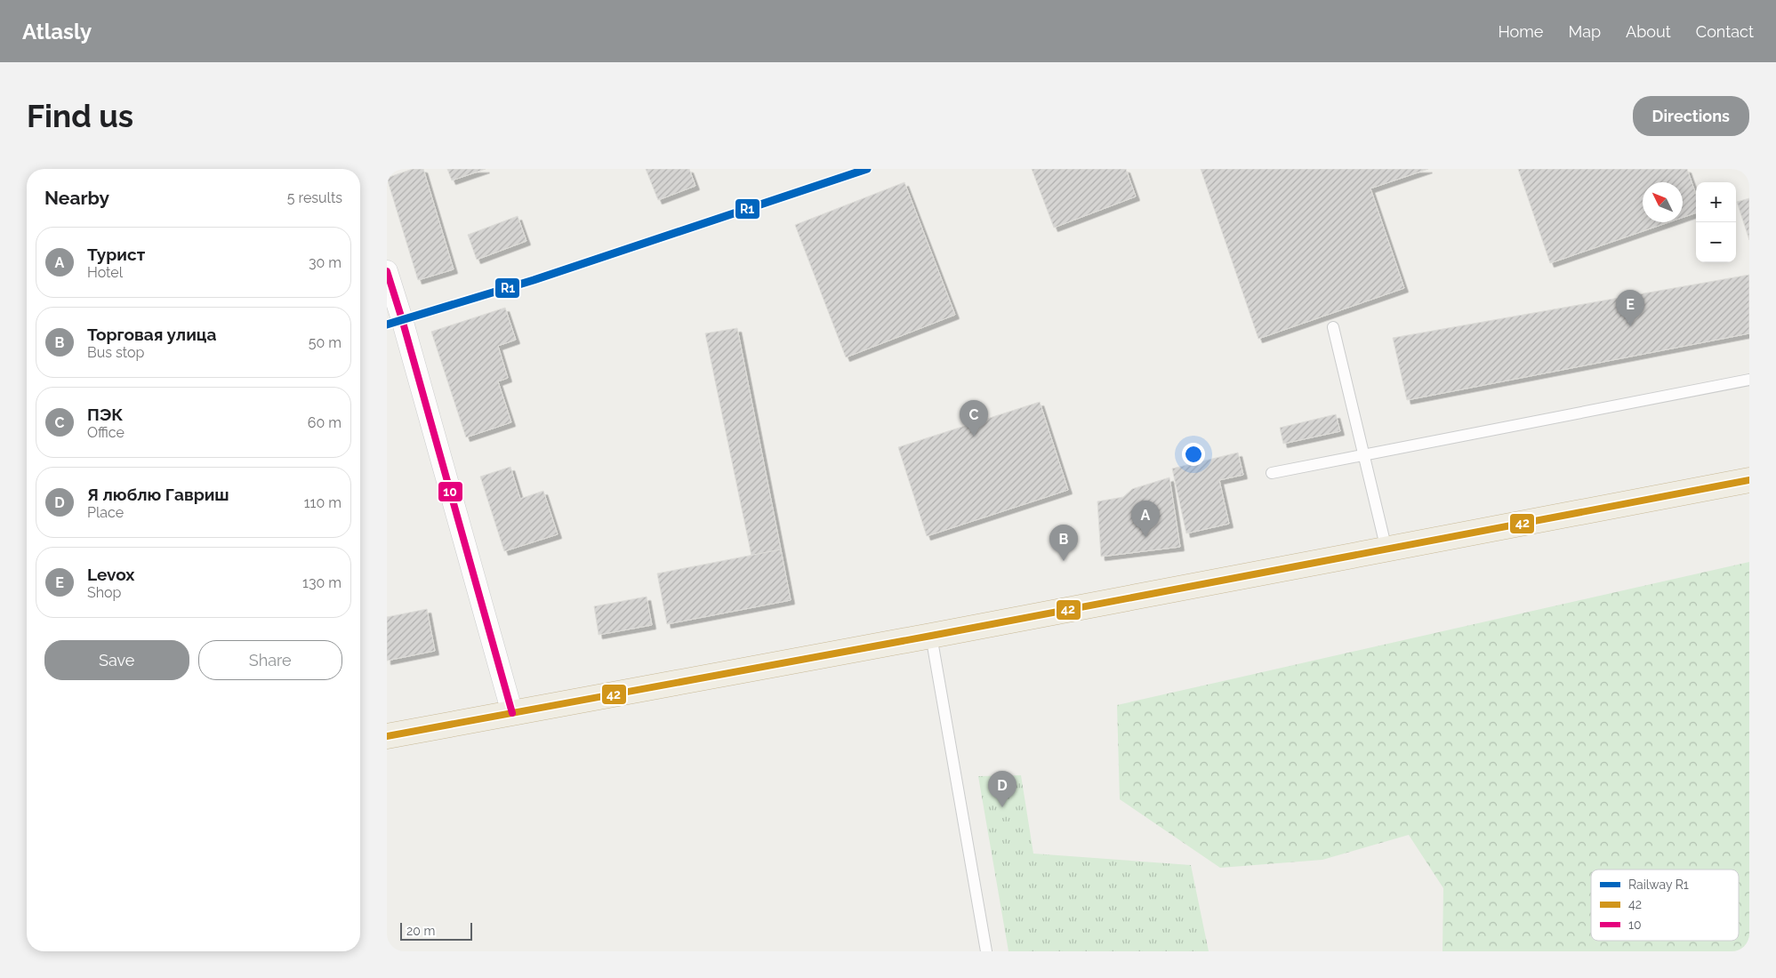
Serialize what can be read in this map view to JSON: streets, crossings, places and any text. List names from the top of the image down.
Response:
{
  "lines": ["rail line R1", "transit line 10", "transit line 42"],
  "legend": ["Railway R1", "42", "10"],
  "scale_bar": "20 m",
  "north": "top left",
  "page": {
    "header": "Atlasly",
    "nav": [
      "Home",
      "Map",
      "About",
      "Contact"
    ],
    "buttons": [
      "Directions",
      ["Save", "Share"]
    ],
    "title": "Find us",
    "heading": ["Nearby", "5 results"],
    "map_buttons": ["+", "−"],
    "list": [
      {
        "mark": "A",
        "name": "Турист",
        "note": "Hotel",
        "value": "30 m"
      },
      {
        "mark": "B",
        "name": "Торговая улица",
        "note": "Bus stop",
        "value": "50 m"
      },
      {
        "mark": "C",
        "name": "ПЭК",
        "note": "Office",
        "value": "60 m"
      },
      {
        "mark": "D",
        "name": "Я люблю Гавриш",
        "note": "Place",
        "value": "110 m"
      },
      {
        "mark": "E",
        "name": "Levox",
        "note": "Shop",
        "value": "130 m"
      }
    ],
    "pins": [
      "E",
      "C",
      "A",
      "B",
      "D"
    ],
    "scale": "20 m"
  }
}
